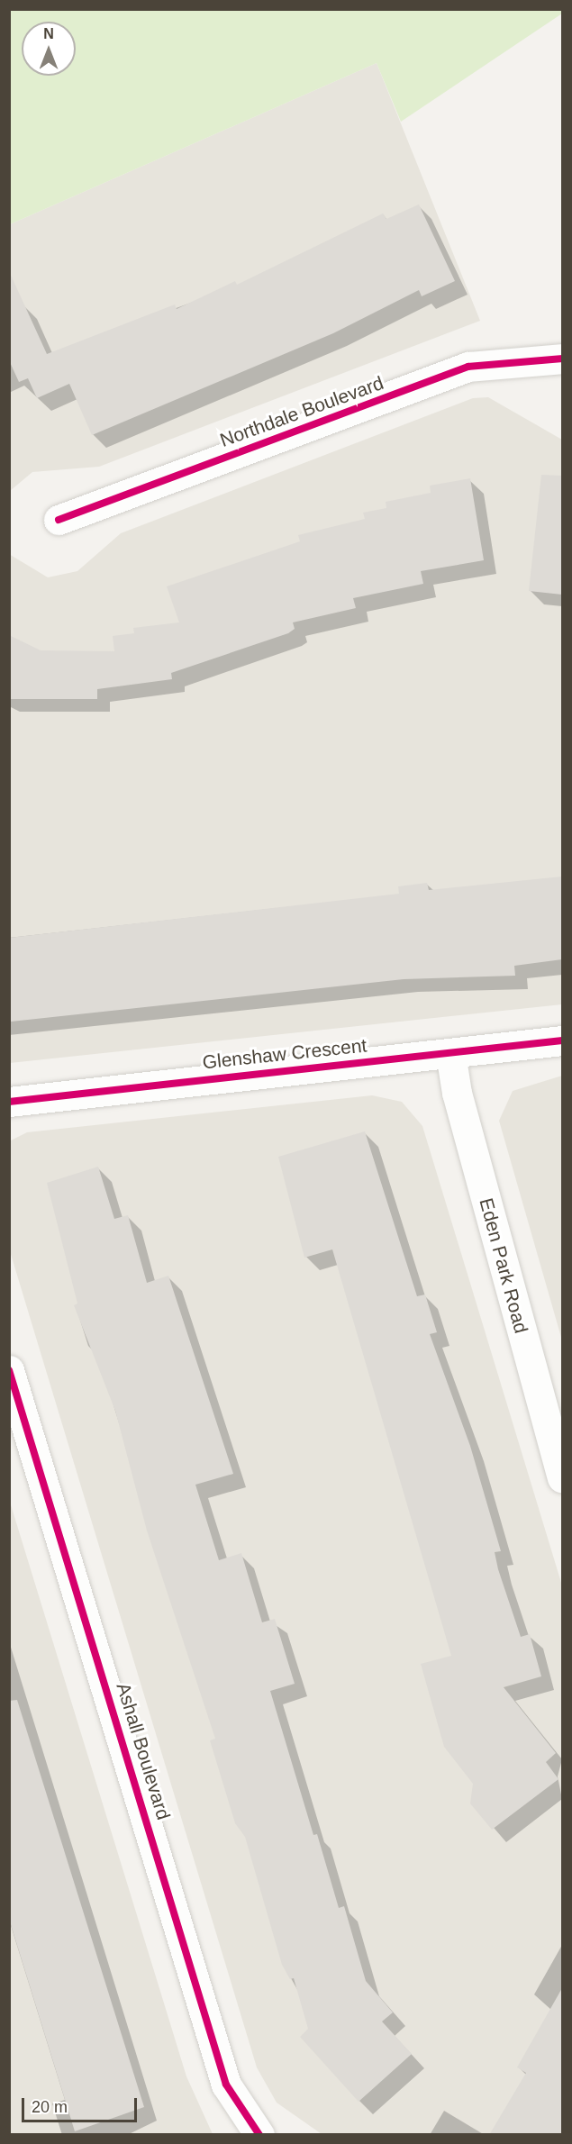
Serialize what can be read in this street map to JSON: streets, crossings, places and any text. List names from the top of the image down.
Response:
{
  "streets": {
    "street": [
      "Northdale Boulevard",
      "Glenshaw Crescent",
      "Eden Park Road",
      "Ashall Boulevard"
    ]
  },
  "crossings": [
    ["Glenshaw Crescent", "Eden Park Road"]
  ],
  "scale_bar": "20 m",
  "north": "top"
}
